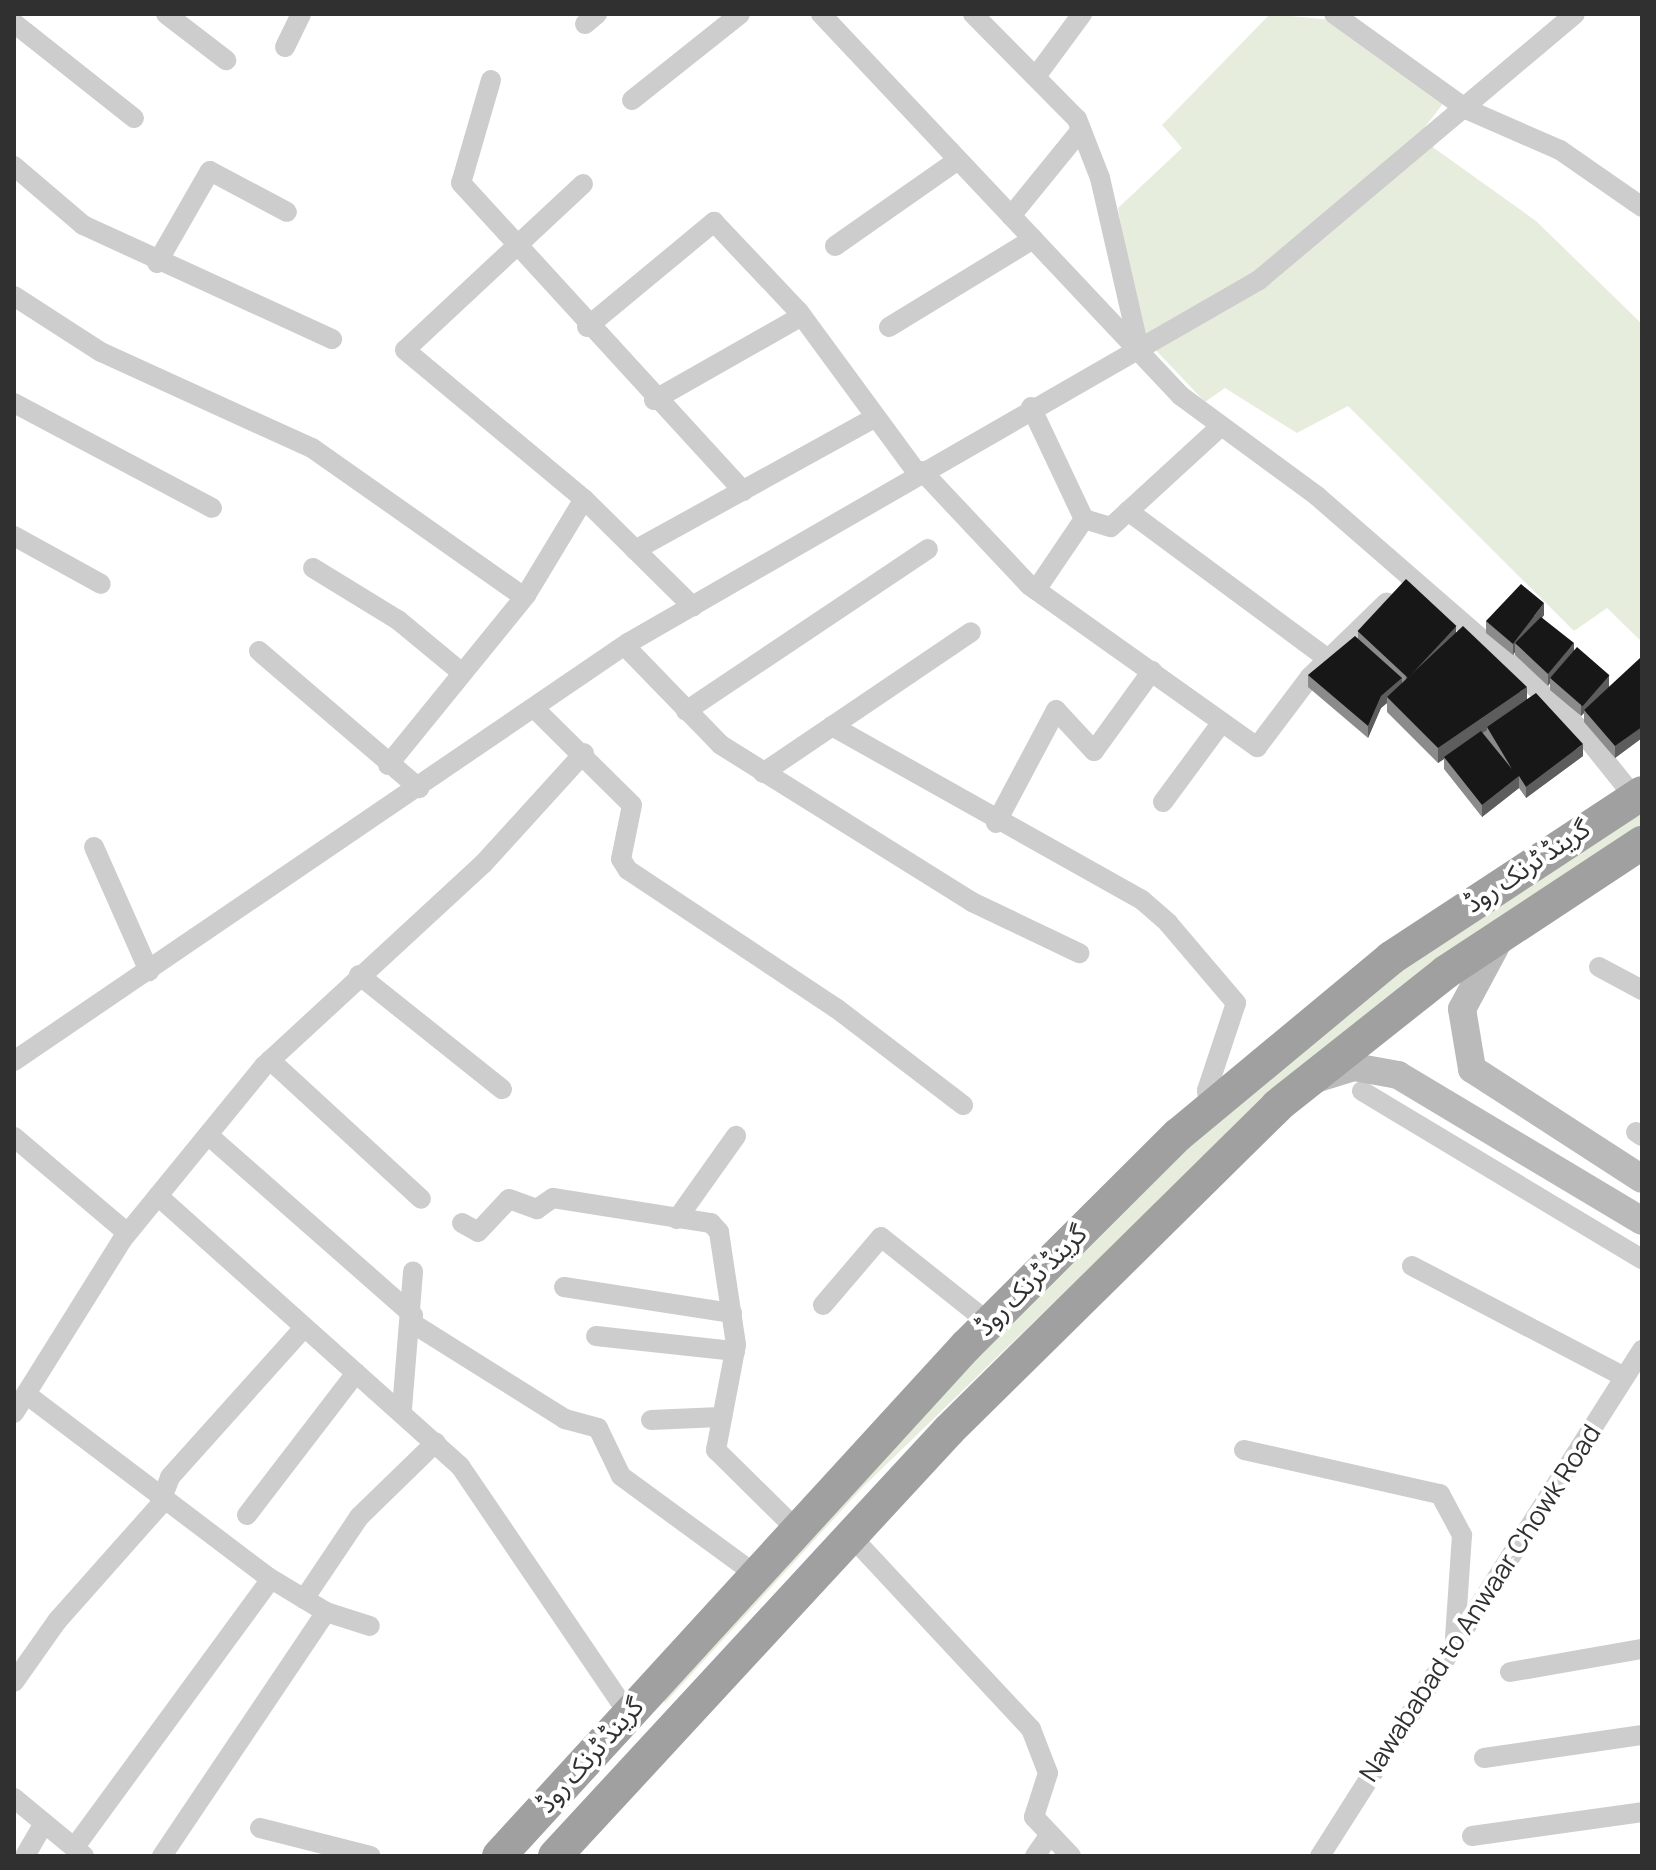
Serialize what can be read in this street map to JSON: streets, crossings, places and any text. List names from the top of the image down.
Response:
{
  "streets": {
    "highway": ["گرینڈ ٹرنک روڈ"],
    "street": ["Nawababad to Anwaar Chowk Road"]
  }
}
